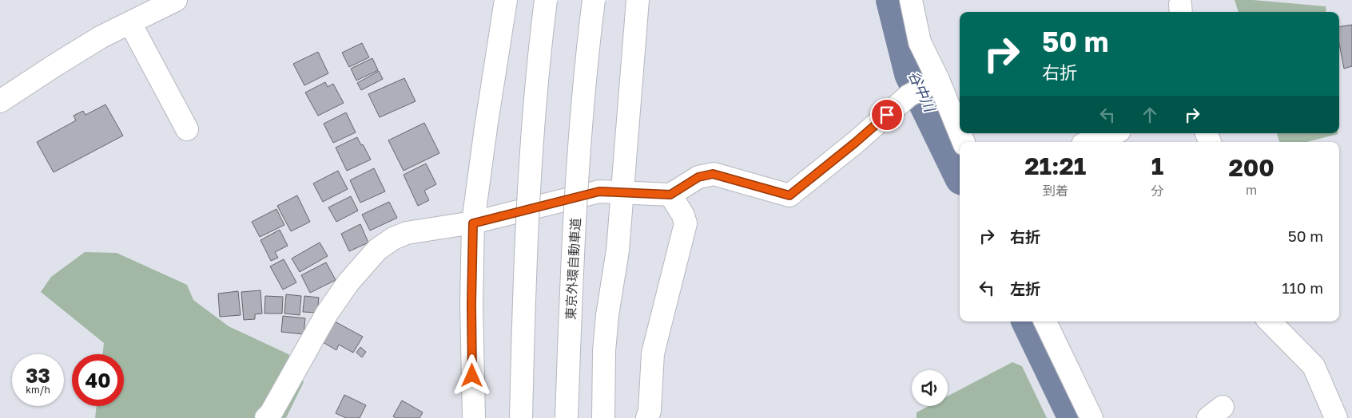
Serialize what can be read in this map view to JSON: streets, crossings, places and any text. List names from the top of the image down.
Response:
{
  "streets": {
    "main road": ["東京外環自動車道"]
  },
  "water": ["谷中川"],
  "page": {
    "turn": ["50 m", "右折"],
    "eta": [
      "21:21",
      "到着",
      "1",
      "分",
      "200",
      "m"
    ],
    "list": [
      {
        "name": "右折",
        "value": "50 m"
      },
      {
        "name": "左折",
        "value": "110 m"
      }
    ],
    "speed": "33 km/h",
    "limit": "40"
  }
}
